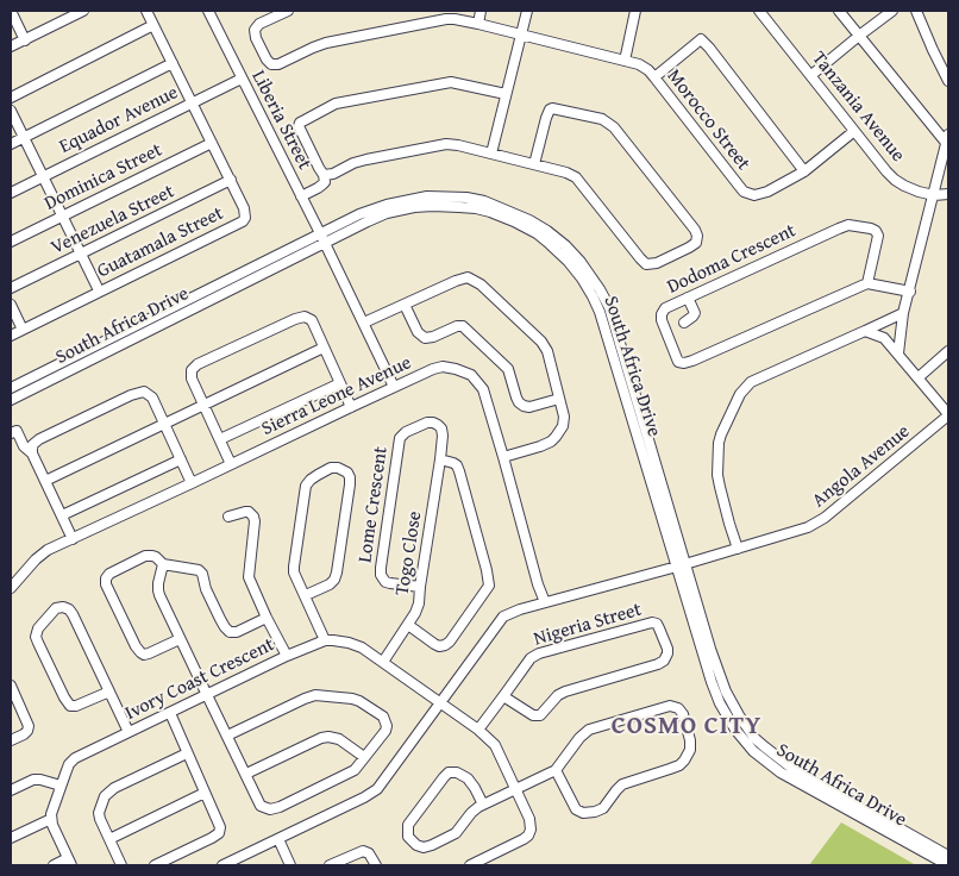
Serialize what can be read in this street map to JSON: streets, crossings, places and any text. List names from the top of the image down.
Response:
{
  "streets": {
    "street": [
      "Tanzania Avenue",
      "Equador Avenue",
      "Liberia Street",
      "Morocco Street",
      "Dominica Street",
      "Venezuela Street",
      "Guatamala Street",
      "Dodoma Crescent",
      "South Africa Drive",
      "Sierra Leone Avenue",
      "Angola Avenue",
      "Lome Crescent",
      "Togo Close",
      "Nigeria Street",
      "Ivory Coast Crescent"
    ]
  },
  "crossings": [
    ["Tanzania Avenue", "Morocco Street"],
    ["Equador Avenue", "Liberia Street"],
    ["Equador Avenue", "Guatamala Street"],
    ["Liberia Street", "South Africa Drive"],
    ["Liberia Street", "Sierra Leone Avenue"],
    ["Dominica Street", "Guatamala Street"],
    ["Venezuela Street", "Guatamala Street"],
    ["South Africa Drive", "Angola Avenue"],
    ["Sierra Leone Avenue", "Angola Avenue"],
    ["Angola Avenue", "Ivory Coast Crescent"],
    ["Lome Crescent", "Togo Close"],
    ["Togo Close", "Ivory Coast Crescent"],
    ["Nigeria Street", "Ivory Coast Crescent"]
  ],
  "districts": ["COSMO CITY"]
}
